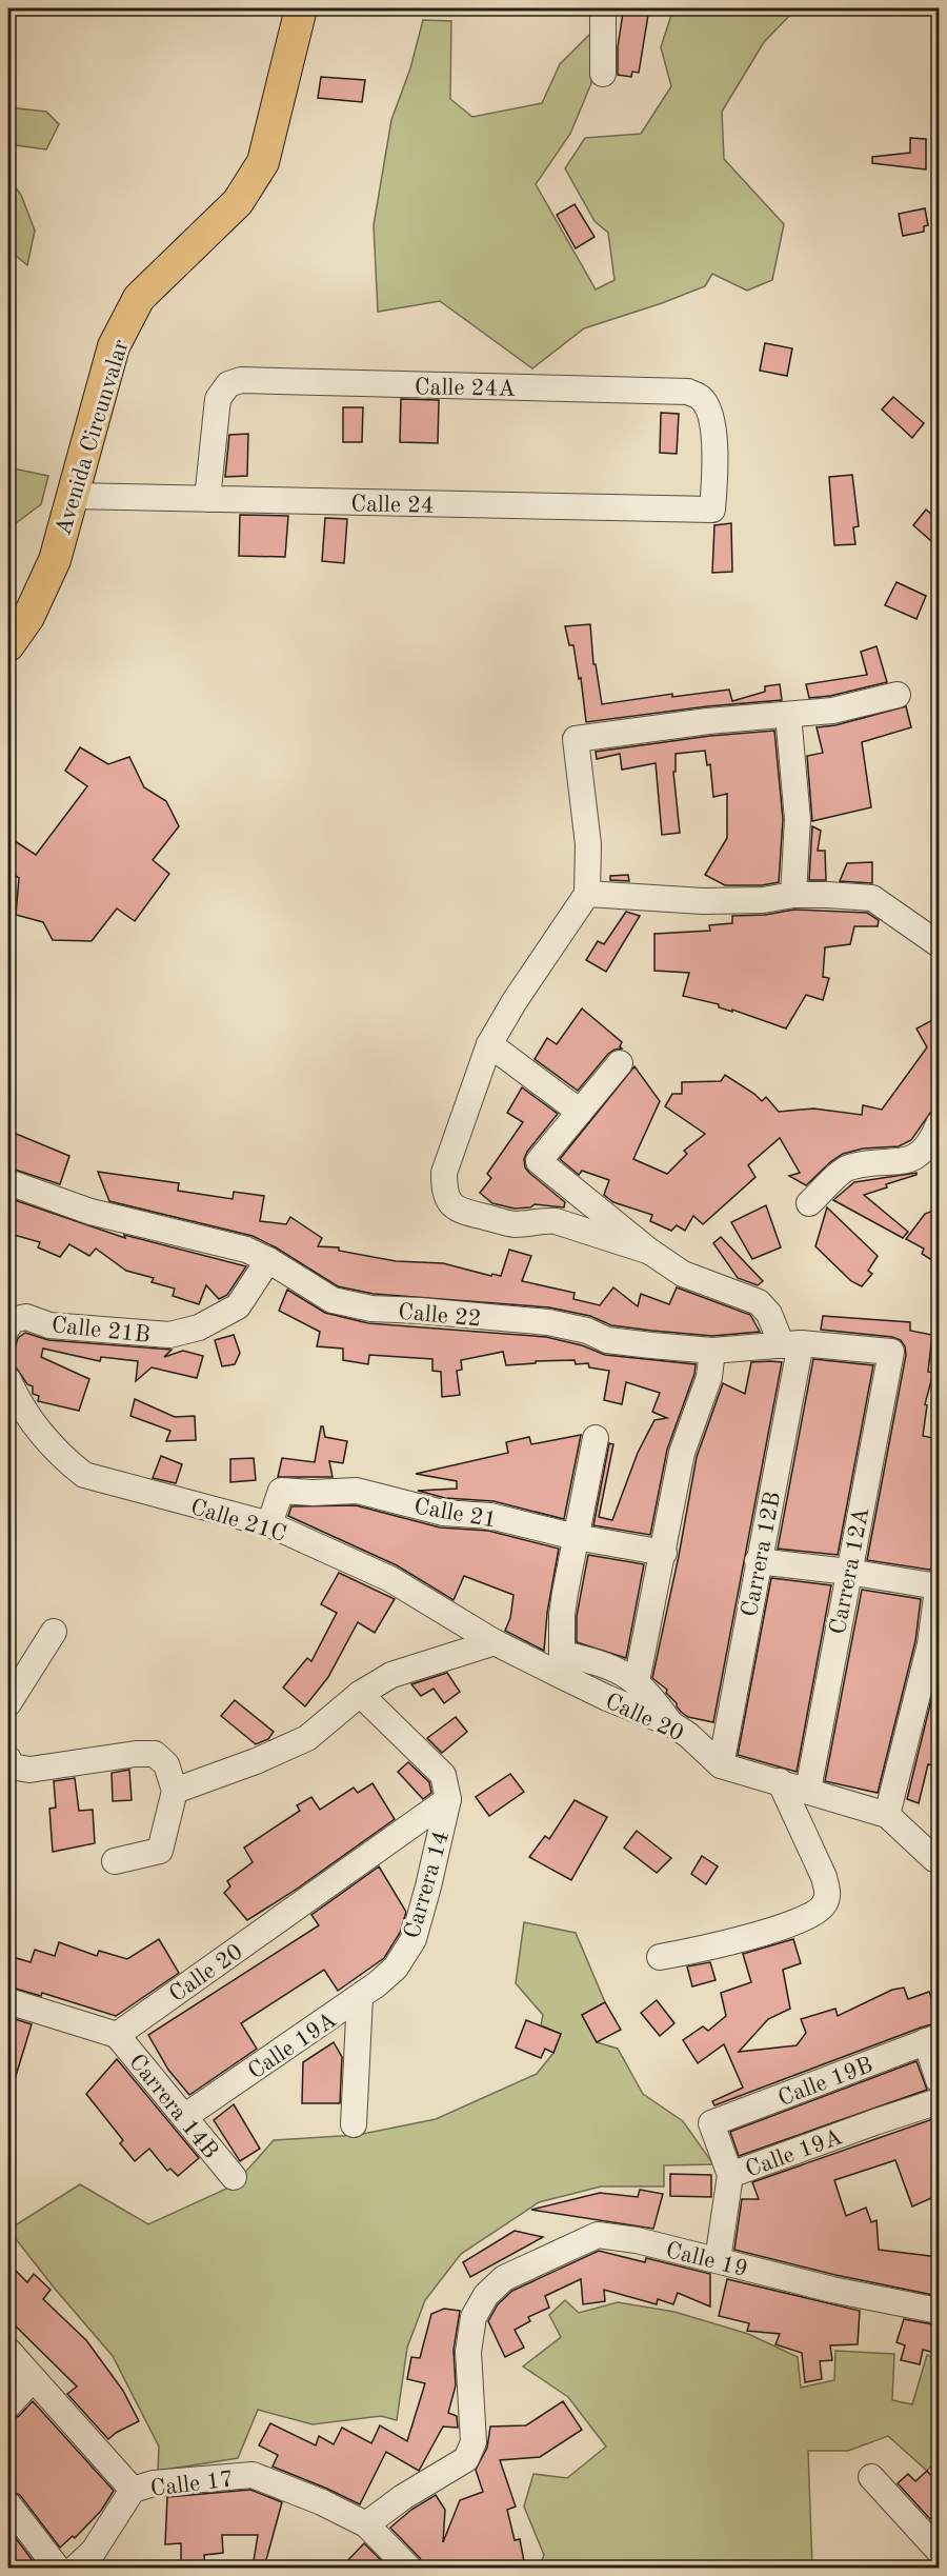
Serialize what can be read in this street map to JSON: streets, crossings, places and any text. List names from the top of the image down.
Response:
{
  "streets": {
    "main road": ["Avenida Circunvalar"],
    "street": [
      "Calle 24A",
      "Calle 24",
      "Calle 22",
      "Calle 21B",
      "Calle 21",
      "Calle 21C",
      "Carrera 12B",
      "Carrera 12A",
      "Calle 20",
      "Carrera 14",
      "Calle 19A",
      "Calle 19B",
      "Carrera 14B",
      "Calle 19",
      "Calle 17"
    ]
  },
  "crossings": [
    ["Calle 24A", "Calle 24"],
    ["Avenida Circunvalar", "Calle 24"],
    ["Calle 22", "Calle 21B"],
    ["Calle 22", "Carrera 12B"],
    ["Calle 22", "Carrera 12A"],
    ["Calle 21", "Calle 21C"],
    ["Calle 21C", "Calle 20"],
    ["Carrera 12B", "Calle 20"],
    ["Carrera 12A", "Calle 20"],
    ["Calle 20", "Carrera 14"],
    ["Calle 20", "Carrera 14B"],
    ["Carrera 14", "Calle 19A"],
    ["Calle 19A", "Calle 19B"],
    ["Calle 19A", "Carrera 14B"],
    ["Calle 19A", "Calle 19"],
    ["Calle 19", "Calle 17"]
  ]
}
